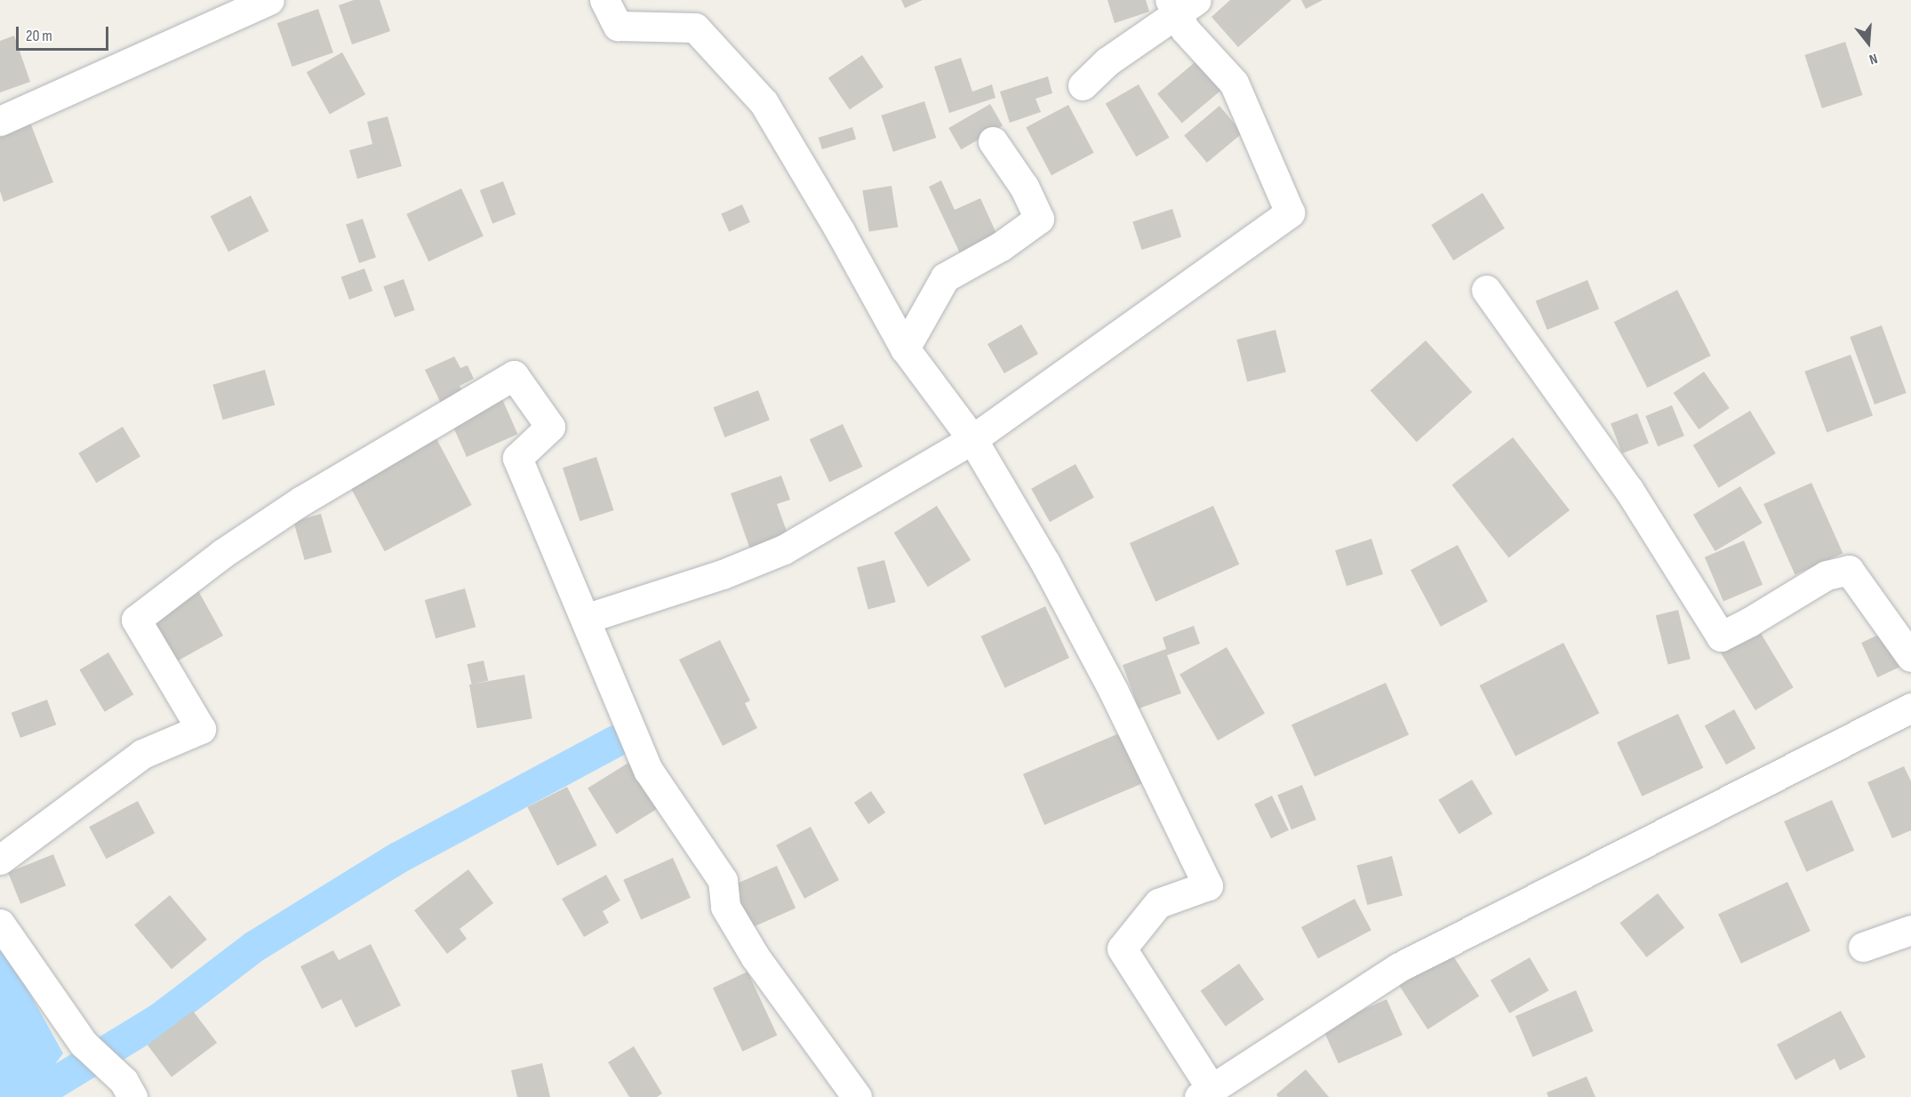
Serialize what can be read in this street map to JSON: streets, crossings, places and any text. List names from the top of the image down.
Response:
{
  "scale_bar": "20 m",
  "north": "bottom"
}
